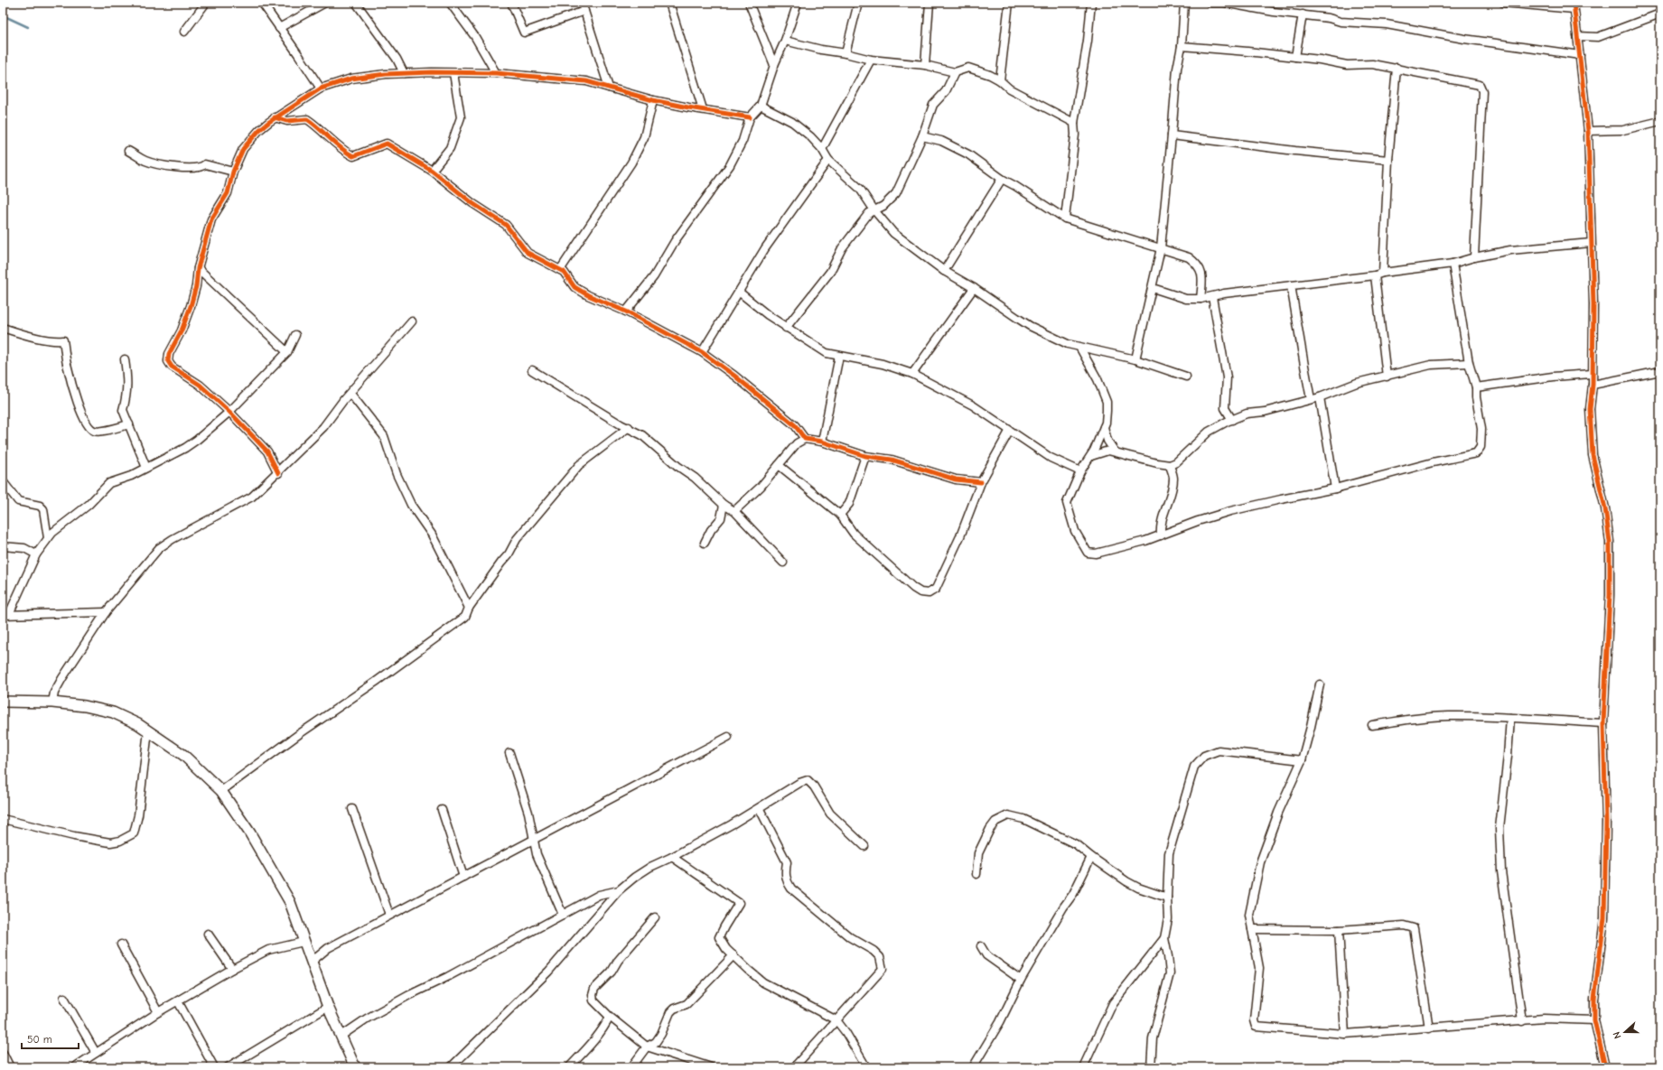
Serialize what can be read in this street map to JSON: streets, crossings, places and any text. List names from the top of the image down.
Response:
{
  "scale_bar": "50 m",
  "north": "left"
}
